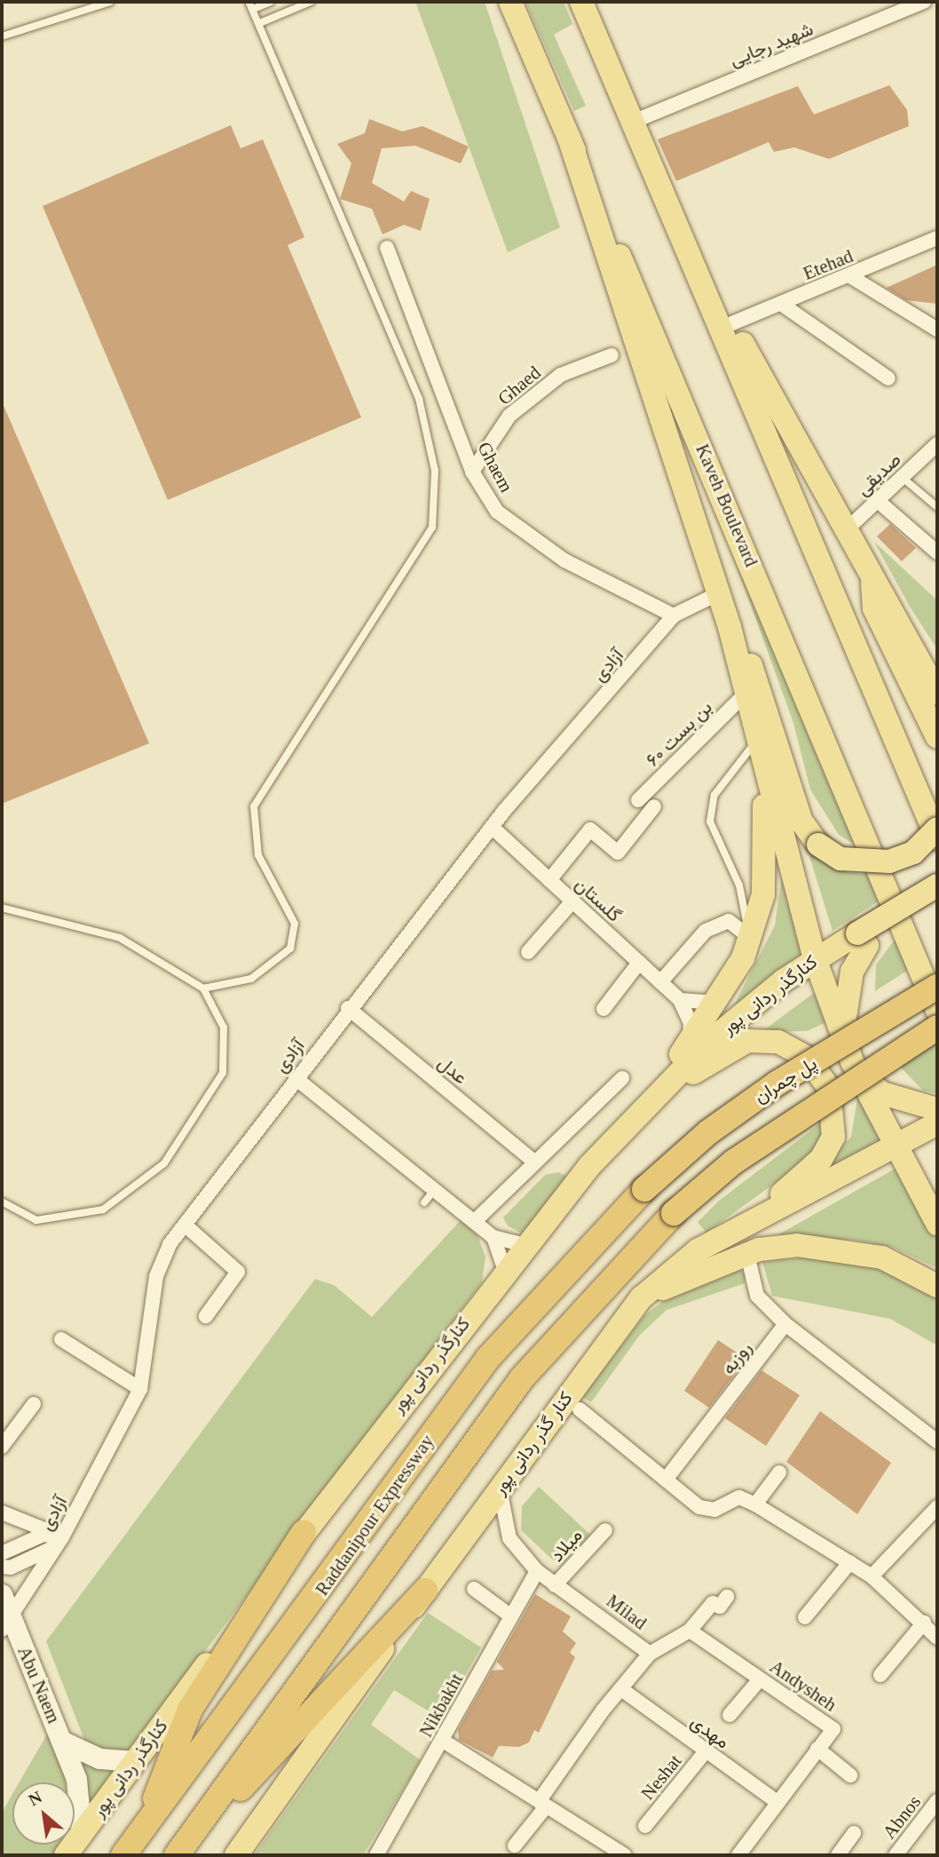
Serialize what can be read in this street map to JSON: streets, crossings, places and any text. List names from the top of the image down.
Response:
{
  "streets": {
    "highway": ["پل چمران", "Raddanipour Expressway"],
    "main road": [
      "Kaveh Boulevard",
      "کنارگذر ردانی پور",
      "کنار گذر ردانی پور",
      "Abu Naem"
    ],
    "street": [
      "شهید رجایی",
      "Etehad",
      "Ghaed",
      "Ghaem",
      "صدیقی",
      "آزادی",
      "بن بست ۶۰",
      "گلستان",
      "عدل",
      "روزبه",
      "میلاد",
      "Milad",
      "Andysheh",
      "Nikbakht",
      "مهدی",
      "Neshat",
      "Abnos"
    ]
  },
  "crossings": [
    ["Ghaed", "Ghaem"],
    ["Ghaem", "آزادی"],
    ["آزادی", "گلستان"],
    ["آزادی", "عدل"],
    ["آزادی", "Abu Naem"],
    ["کنارگذر ردانی پور", "Abu Naem"],
    ["پل چمران", "Raddanipour Expressway"],
    ["کنار گذر ردانی پور", "Milad"],
    ["میلاد", "Milad"],
    ["Milad", "Nikbakht"],
    ["Milad", "مهدی"],
    ["Andysheh", "مهدی"],
    ["مهدی", "Neshat"]
  ],
  "north": "top left"
}
